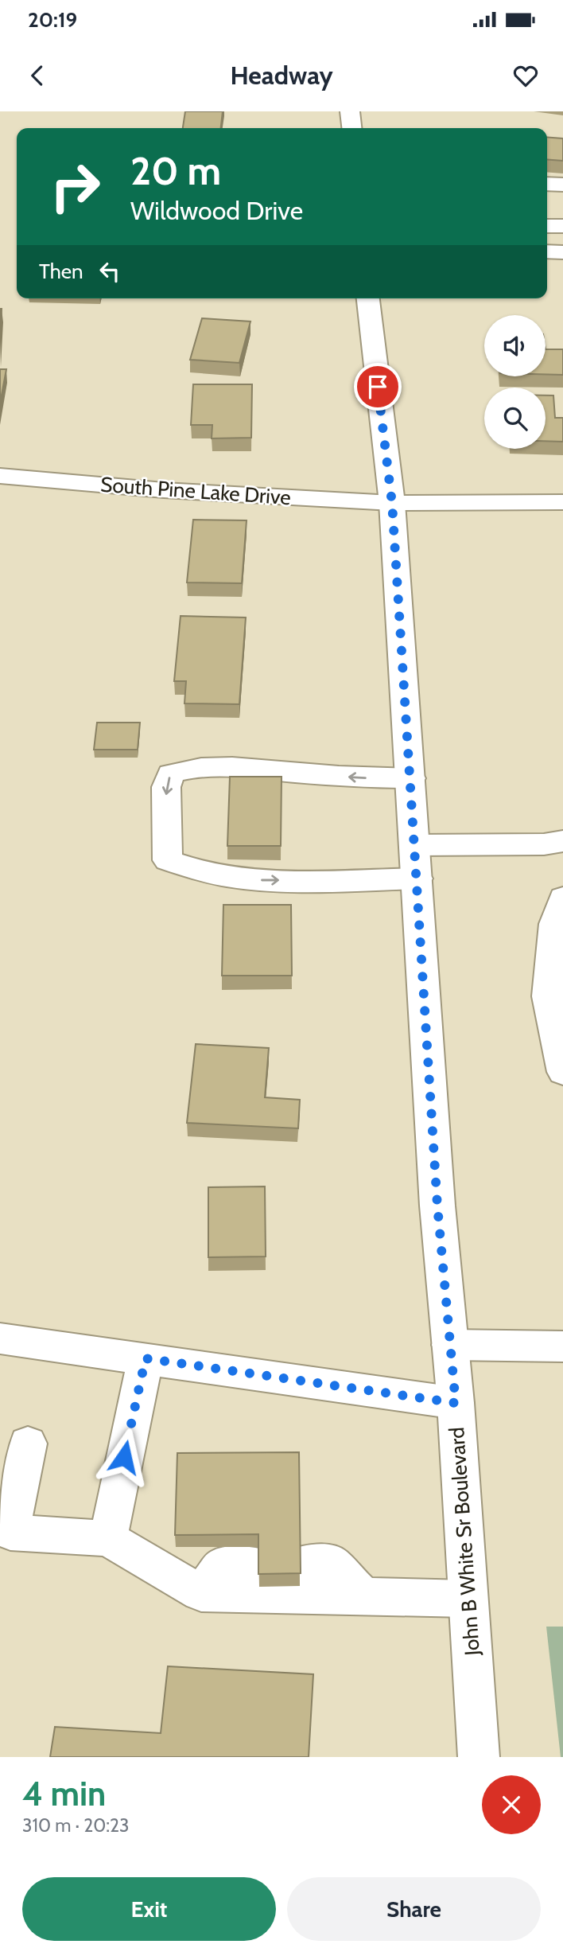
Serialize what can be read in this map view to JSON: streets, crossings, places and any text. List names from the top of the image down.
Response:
{
  "streets": {
    "main road": ["South Pine Lake Drive", "John B White Sr Boulevard"]
  },
  "crossings": [
    ["South Pine Lake Drive", "John B White Sr Boulevard"]
  ],
  "page": {
    "status": "20:19",
    "header": "Headway",
    "turn": ["20 m", "Wildwood Drive"],
    "then": "Then",
    "heading": ["4 min", "310 m · 20:23"],
    "buttons": ["Exit", "Share"]
  }
}
